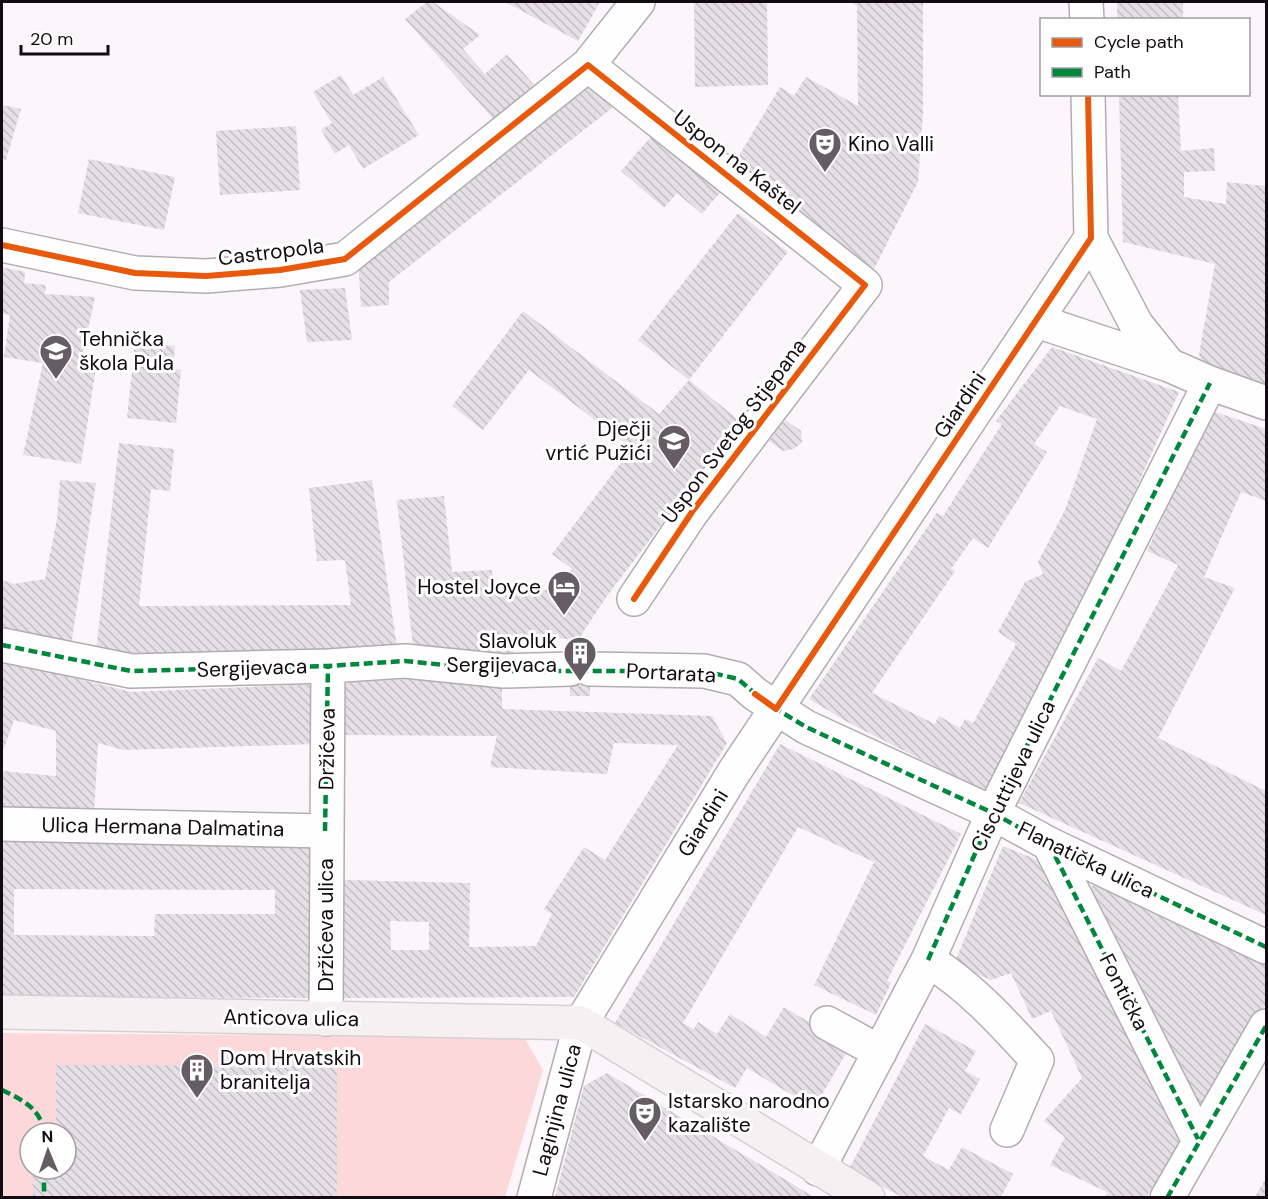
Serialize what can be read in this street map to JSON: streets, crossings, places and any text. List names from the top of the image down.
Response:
{
  "streets": {
    "main road": ["Anticova ulica"],
    "street": [
      "Uspon na Kaštel",
      "Castropola",
      "Giardini",
      "Uspon Svetog Stjepana",
      "Sergijevaca",
      "Portarata",
      "Držićeva",
      "Ciscuttijeva ulica",
      "Ulica Hermana Dalmatina",
      "Flanatička ulica",
      "Držićeva ulica",
      "Fontička",
      "Laginjina ulica"
    ]
  },
  "crossings": [
    ["Uspon na Kaštel", "Castropola"],
    ["Uspon na Kaštel", "Uspon Svetog Stjepana"],
    ["Giardini", "Portarata"],
    ["Giardini", "Flanatička ulica"],
    ["Giardini", "Anticova ulica"],
    ["Giardini", "Laginjina ulica"],
    ["Sergijevaca", "Portarata"],
    ["Sergijevaca", "Držićeva"],
    ["Portarata", "Flanatička ulica"],
    ["Držićeva", "Ulica Hermana Dalmatina"],
    ["Držićeva", "Držićeva ulica"],
    ["Ciscuttijeva ulica", "Flanatička ulica"],
    ["Ulica Hermana Dalmatina", "Držićeva ulica"],
    ["Flanatička ulica", "Fontička"],
    ["Držićeva ulica", "Anticova ulica"],
    ["Anticova ulica", "Laginjina ulica"]
  ],
  "places": {
    "theatre": ["Kino Valli", "Istarsko narodno kazalište"],
    "school or university": ["Tehnička škola Pula", "Dječji vrtić Pužići"],
    "hotel": ["Hostel Joyce"],
    "building": ["Slavoluk Sergijevaca", "Dom Hrvatskih branitelja"]
  },
  "legend": ["Cycle path", "Path"],
  "scale_bar": "20 m",
  "north": "top"
}
